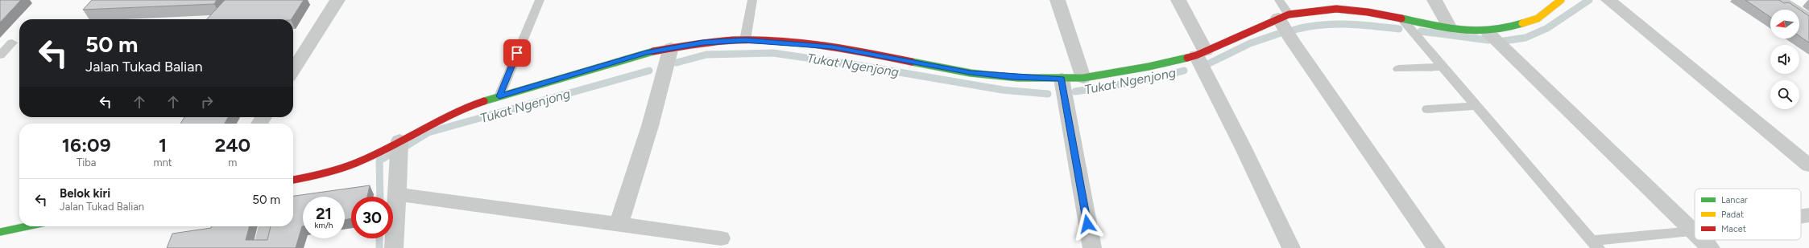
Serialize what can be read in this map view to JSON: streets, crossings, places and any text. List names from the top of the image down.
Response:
{
  "water": ["Tukat Ngenjong"],
  "legend": ["Lancar", "Padat", "Macet"],
  "north": "left",
  "page": {
    "turn": ["50 m", "Jalan Tukad Balian"],
    "eta": [
      "16:09",
      "Tiba",
      "1",
      "mnt",
      "240",
      "m"
    ],
    "list": [
      {
        "name": "Belok kiri",
        "note": "Jalan Tukad Balian",
        "value": "50 m"
      }
    ],
    "speed": "21 km/h",
    "limit": "30"
  }
}
